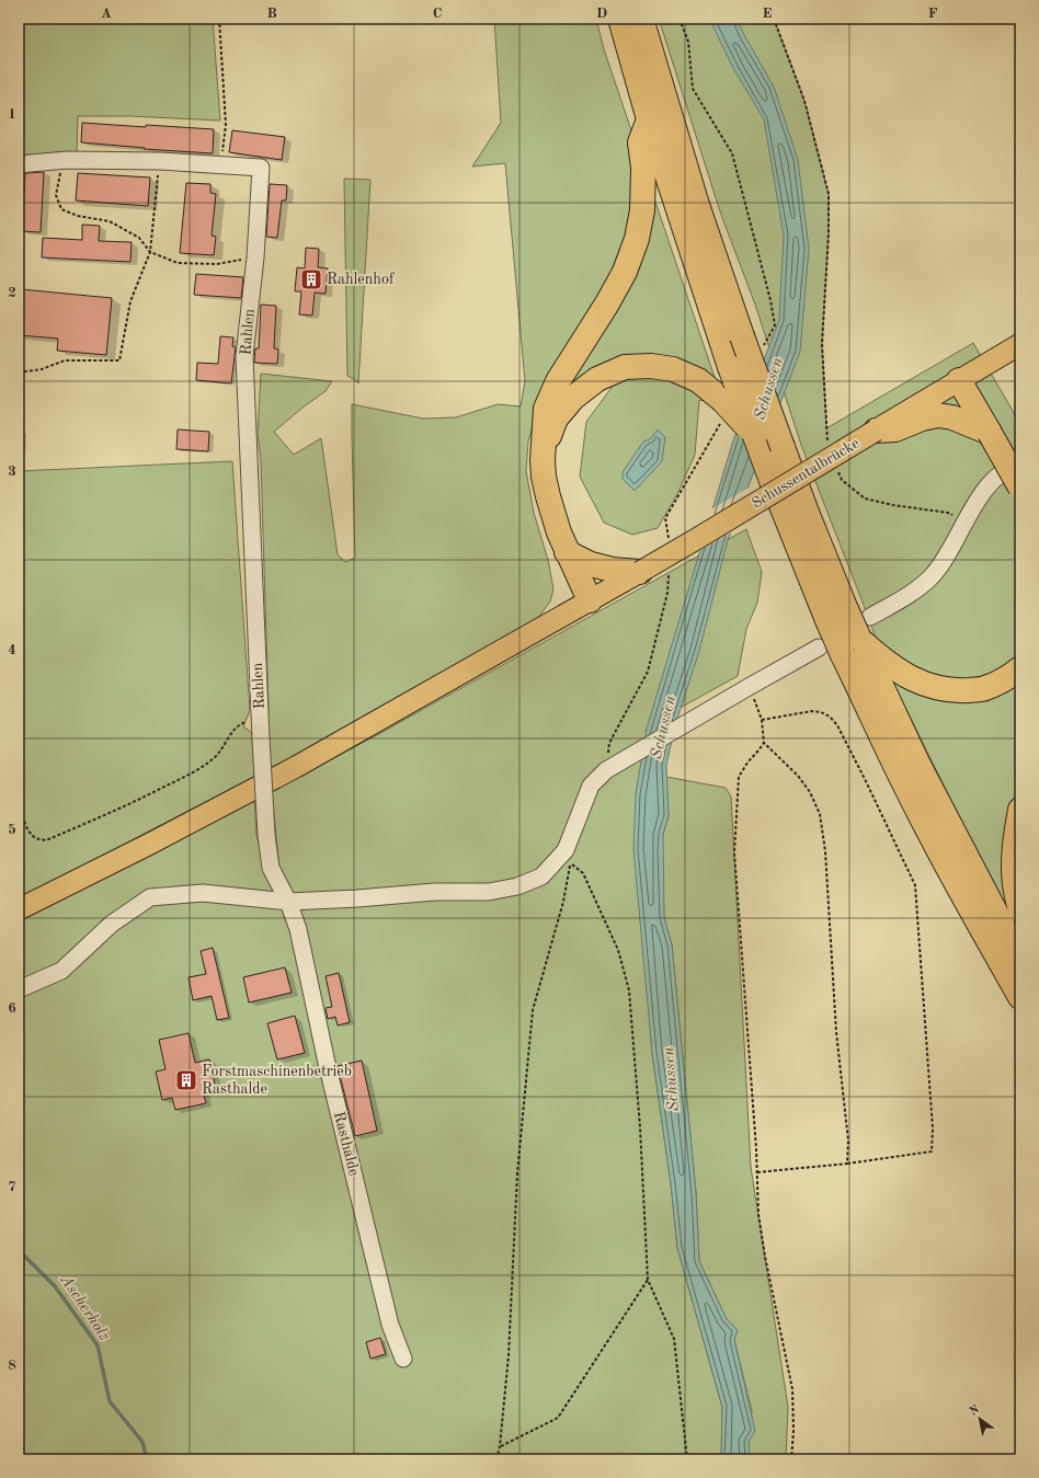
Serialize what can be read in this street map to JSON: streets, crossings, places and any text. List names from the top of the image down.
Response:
{
  "streets": {
    "main road": ["Schussentalbrücke"],
    "street": ["Rahlen", "Rasthalde"]
  },
  "crossings": [
    ["Rahlen", "Rasthalde"]
  ],
  "water": ["Schussen", "Ascherholz"],
  "places": {
    "building": ["Rahlenhof", "Forstmaschinenbetrieb Rasthalde"]
  },
  "north": "top left",
  "grid": {
    "columns": [
      "A",
      "B",
      "C",
      "D",
      "E",
      "F"
    ],
    "rows": [
      "1",
      "2",
      "3",
      "4",
      "5",
      "6",
      "7",
      "8"
    ]
  }
}
